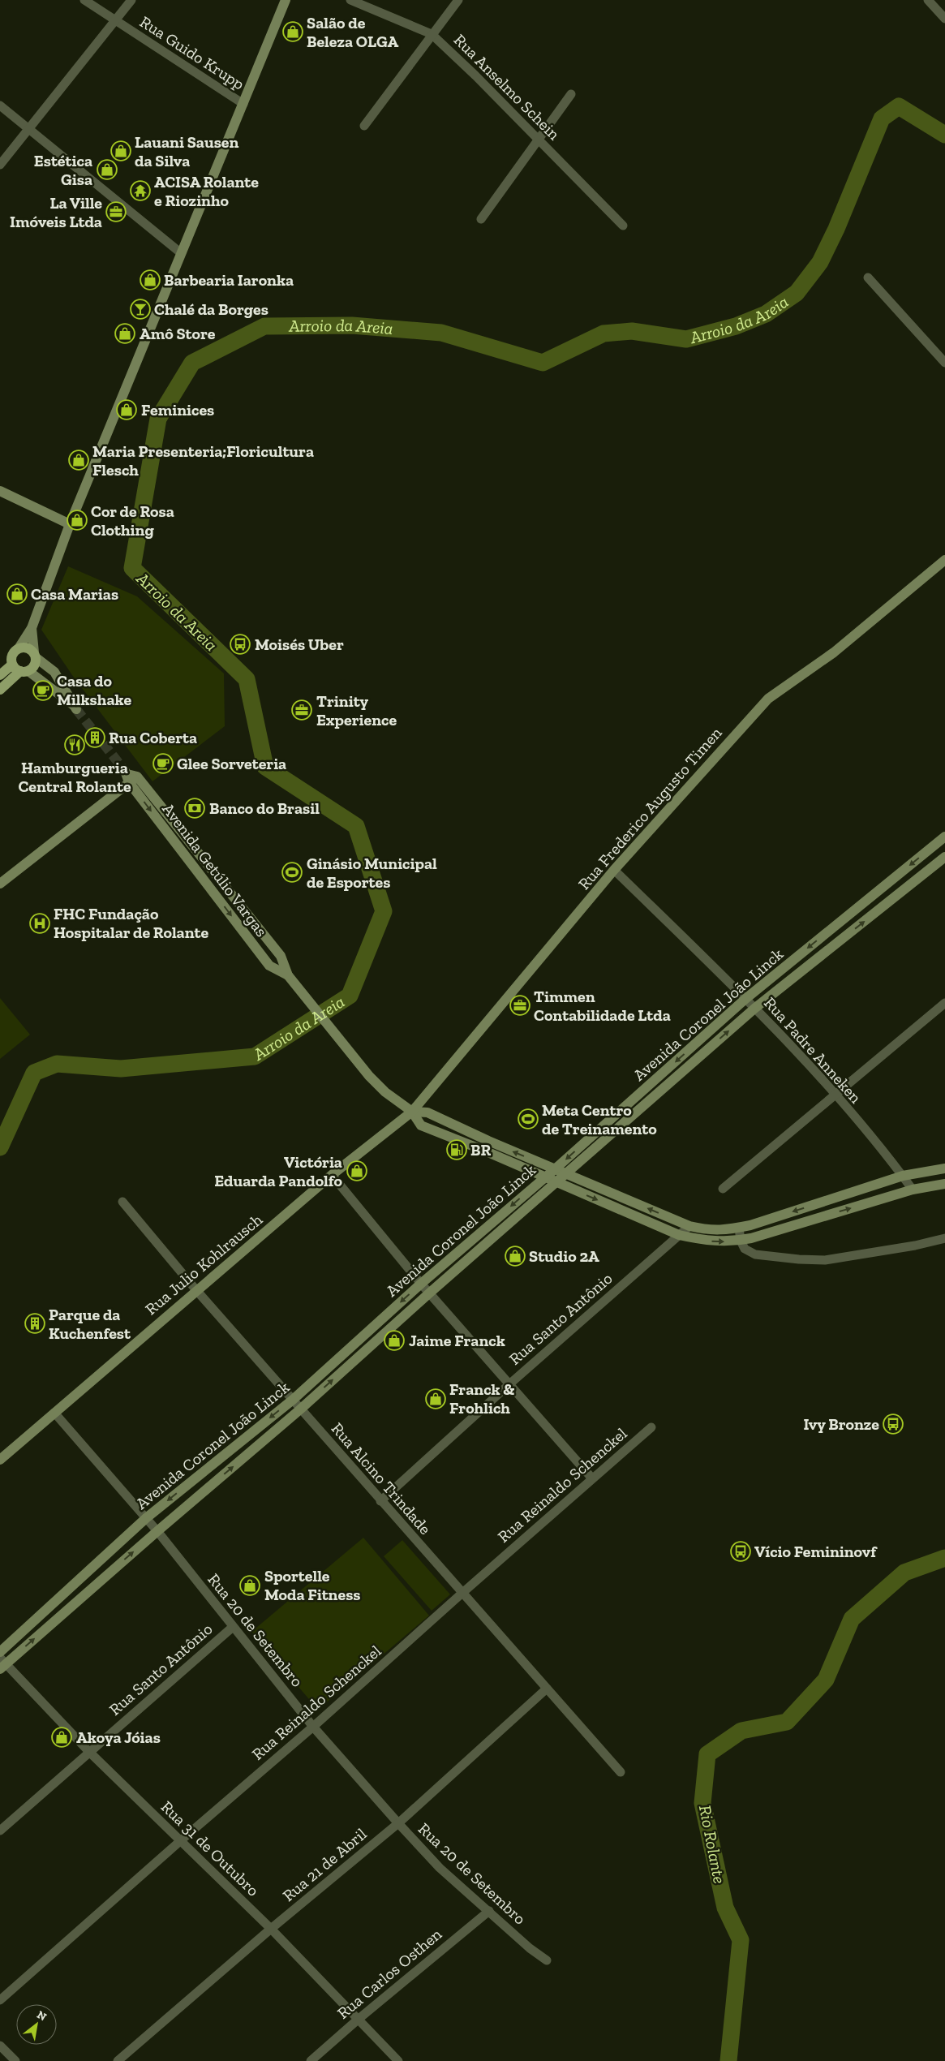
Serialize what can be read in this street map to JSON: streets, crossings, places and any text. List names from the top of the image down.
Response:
{
  "streets": {
    "main road": [
      "Rua Frederico Augusto Timen",
      "Avenida Getúlio Vargas",
      "Avenida Coronel João Linck",
      "Rua Julio Kohlrausch"
    ],
    "street": [
      "Rua Guido Krupp",
      "Rua Anselmo Schein",
      "Rua Padre Anneken",
      "Rua Santo Antônio",
      "Rua Alcino Trindade",
      "Rua Reinaldo Schenckel",
      "Rua 20 de Setembro",
      "Rua 31 de Outubro",
      "Rua 21 de Abril",
      "Rua Carlos Osthen"
    ]
  },
  "crossings": [
    ["Rua Frederico Augusto Timen", "Avenida Getúlio Vargas"],
    ["Rua Frederico Augusto Timen", "Rua Padre Anneken"],
    ["Rua Frederico Augusto Timen", "Rua Julio Kohlrausch"],
    ["Avenida Getúlio Vargas", "Avenida Coronel João Linck"],
    ["Avenida Getúlio Vargas", "Rua Padre Anneken"],
    ["Avenida Getúlio Vargas", "Rua Julio Kohlrausch"],
    ["Avenida Getúlio Vargas", "Rua Santo Antônio"],
    ["Avenida Coronel João Linck", "Rua Padre Anneken"],
    ["Avenida Coronel João Linck", "Rua Alcino Trindade"],
    ["Avenida Coronel João Linck", "Rua 20 de Setembro"],
    ["Avenida Coronel João Linck", "Rua 31 de Outubro"],
    ["Rua Julio Kohlrausch", "Rua Alcino Trindade"],
    ["Rua Julio Kohlrausch", "Rua 20 de Setembro"],
    ["Rua Santo Antônio", "Rua Alcino Trindade"],
    ["Rua Santo Antônio", "Rua 20 de Setembro"],
    ["Rua Santo Antônio", "Rua 31 de Outubro"],
    ["Rua Alcino Trindade", "Rua Reinaldo Schenckel"],
    ["Rua Alcino Trindade", "Rua 21 de Abril"],
    ["Rua Reinaldo Schenckel", "Rua 20 de Setembro"],
    ["Rua Reinaldo Schenckel", "Rua 31 de Outubro"],
    ["Rua 20 de Setembro", "Rua 21 de Abril"],
    ["Rua 20 de Setembro", "Rua Carlos Osthen"],
    ["Rua 31 de Outubro", "Rua 21 de Abril"],
    ["Rua 31 de Outubro", "Rua Carlos Osthen"]
  ],
  "water": ["Arroio da Areia", "Rio Rolante"],
  "places": {
    "shop": [
      "Salão de Beleza OLGA",
      "Lauani Sausen da Silva",
      "Estética Gisa",
      "Barbearia Iaronka",
      "Amô Store",
      "Feminices",
      "Maria Presenteria;Floricultura Flesch",
      "Cor de Rosa Clothing",
      "Casa Marias",
      "Victória Eduarda Pandolfo",
      "Studio 2A",
      "Jaime Franck",
      "Franck & Frohlich",
      "Sportelle Moda Fitness",
      "Akoya Jóias"
    ],
    "temple": ["ACISA Rolante e Riozinho"],
    "office": ["La Ville Imóveis Ltda", "Trinity Experience", "Timmen Contabilidade Ltda"],
    "bar": ["Chalé da Borges"],
    "bus stop": ["Moisés Uber", "Ivy Bronze", "Vício Femininovf"],
    "cafe": ["Casa do Milkshake", "Glee Sorveteria"],
    "building": ["Rua Coberta", "Parque da Kuchenfest"],
    "restaurant": ["Hamburgueria Central Rolante"],
    "bank": ["Banco do Brasil"],
    "sports": ["Ginásio Municipal de Esportes", "Meta Centro de Treinamento"],
    "hospital": ["FHC Fundação Hospitalar de Rolante"],
    "fuel station": ["BR"]
  },
  "north": "top right"
}
